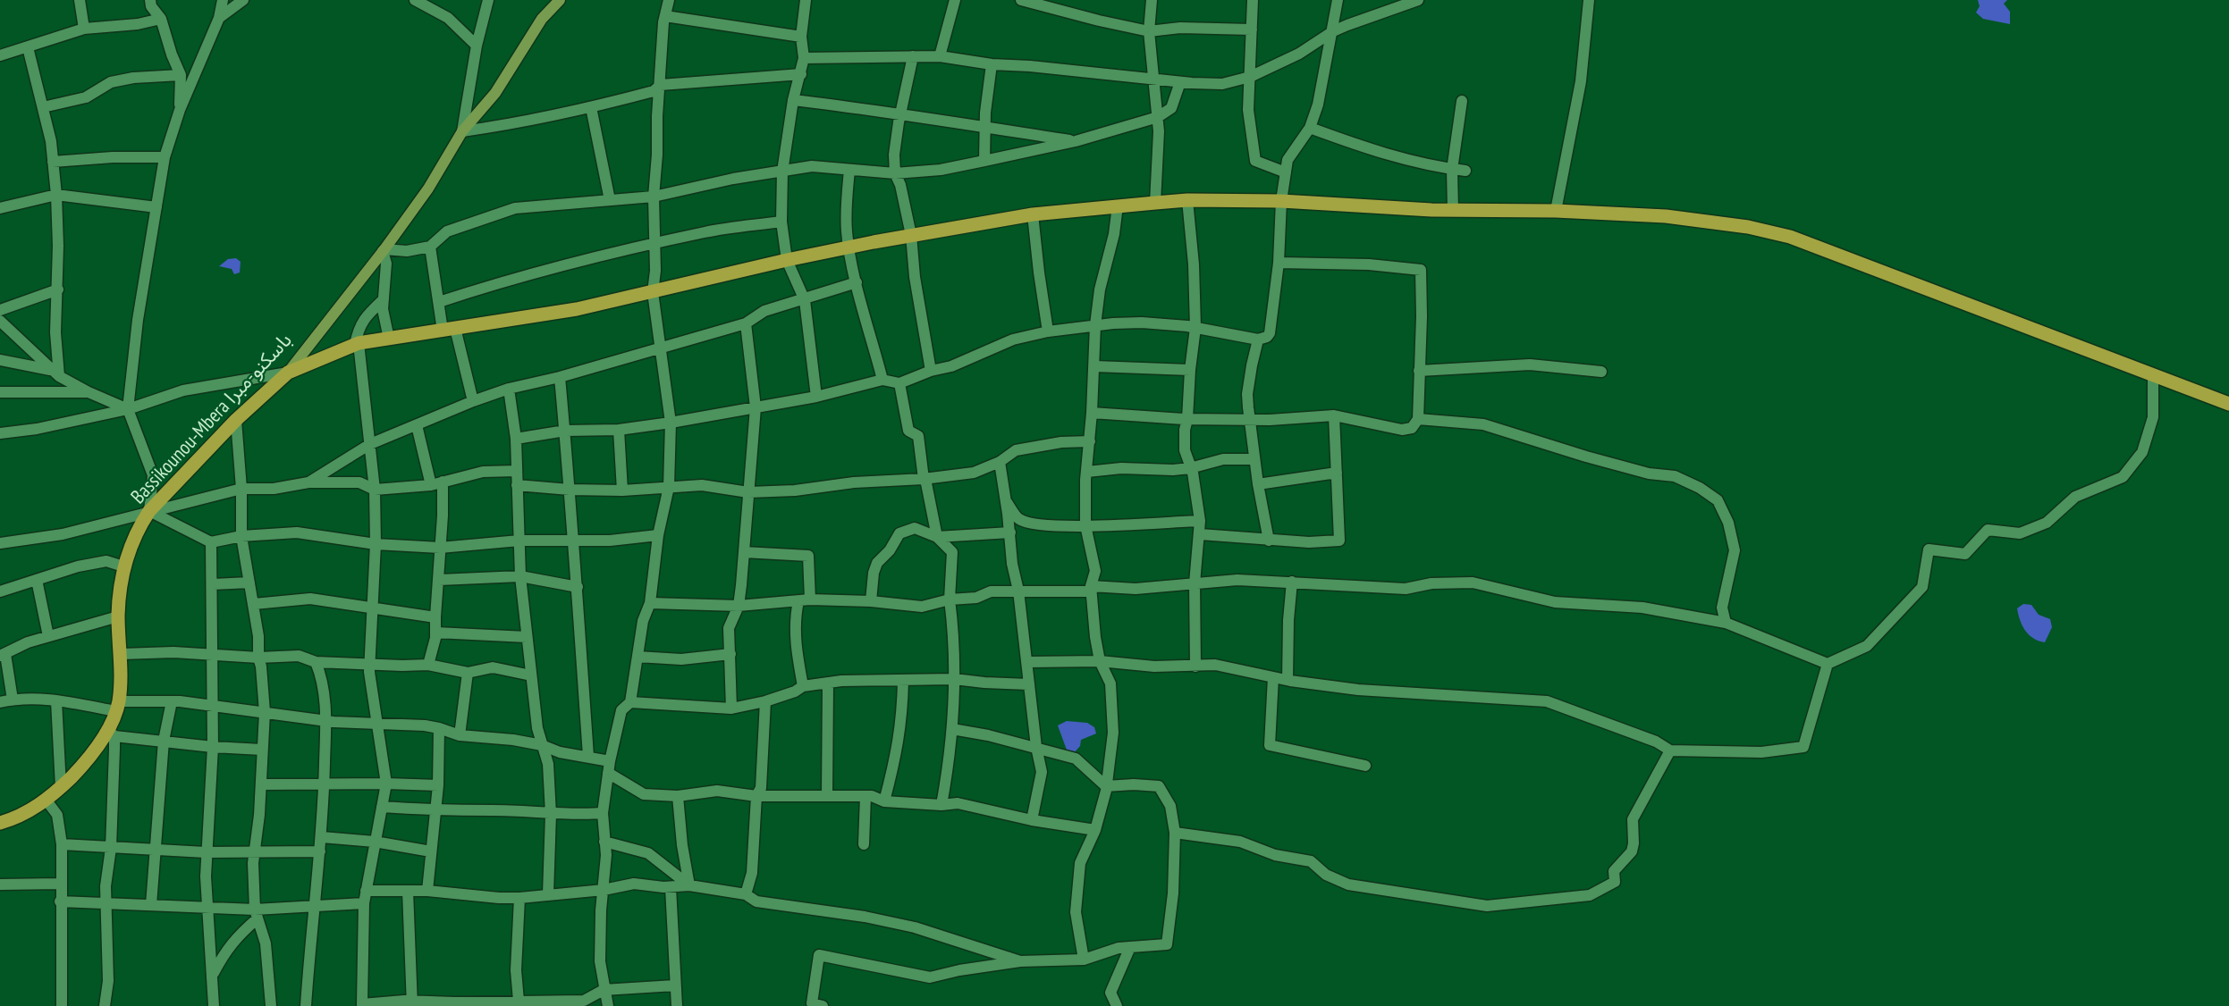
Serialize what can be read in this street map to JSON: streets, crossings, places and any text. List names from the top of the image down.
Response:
{
  "streets": {
    "main road": ["Bassikounou-Mbera باسكنو-مبرا"]
  }
}
